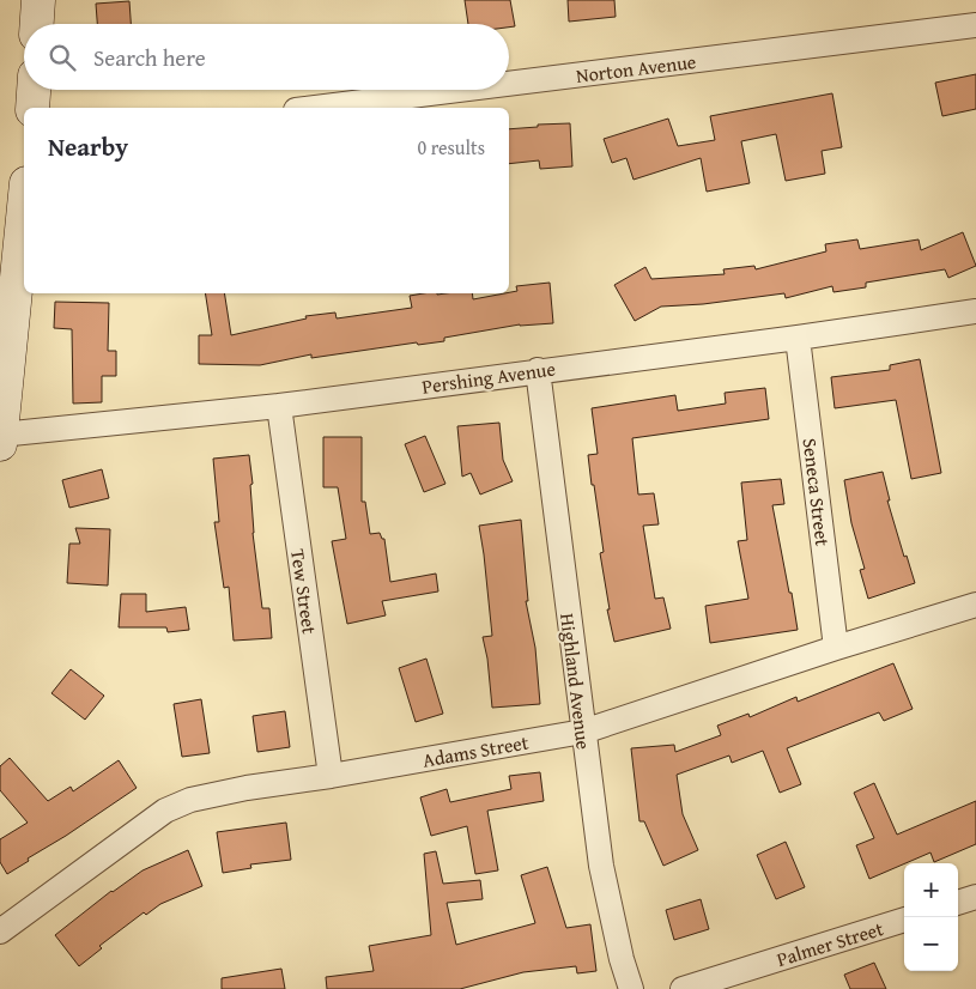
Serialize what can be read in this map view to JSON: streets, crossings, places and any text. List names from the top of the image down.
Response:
{
  "streets": {
    "street": [
      "Norton Avenue",
      "Pershing Avenue",
      "Seneca Street",
      "Tew Street",
      "Highland Avenue",
      "Adams Street",
      "Palmer Street"
    ]
  },
  "crossings": [
    ["Pershing Avenue", "Seneca Street"],
    ["Pershing Avenue", "Tew Street"],
    ["Pershing Avenue", "Highland Avenue"],
    ["Seneca Street", "Adams Street"],
    ["Tew Street", "Adams Street"],
    ["Highland Avenue", "Adams Street"]
  ],
  "page": {
    "search": "Search here",
    "heading": ["Nearby", "0 results"],
    "map_buttons": ["+", "−"]
  }
}
